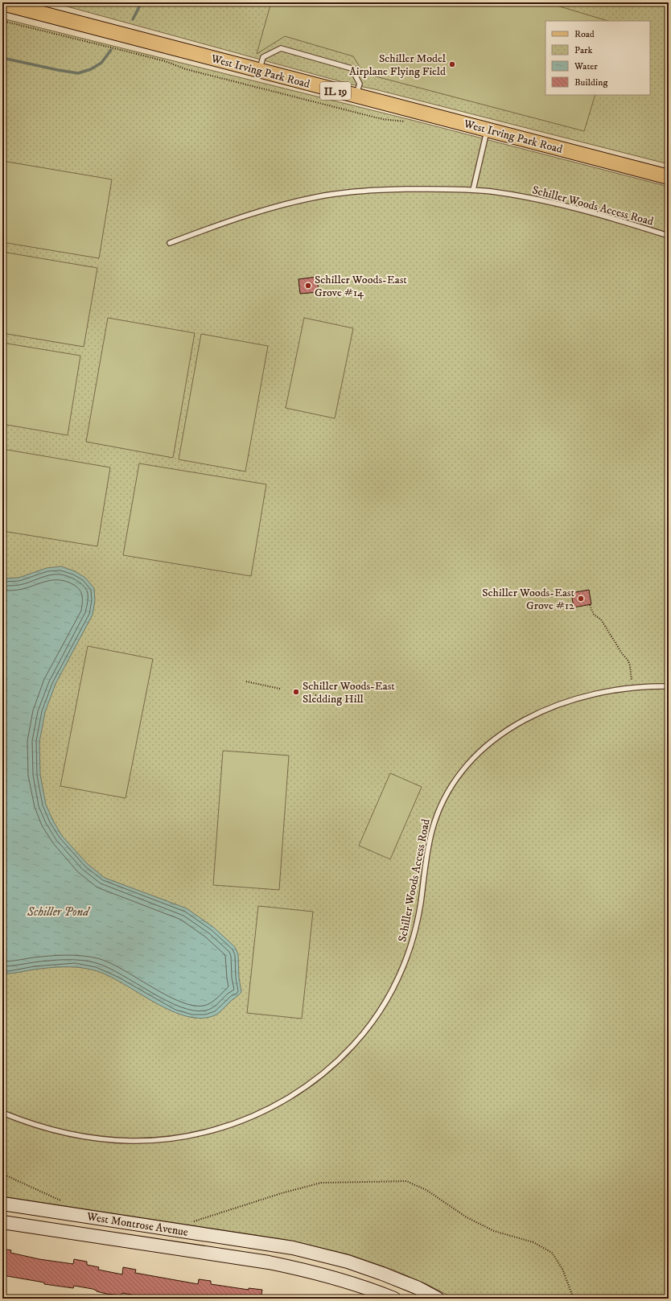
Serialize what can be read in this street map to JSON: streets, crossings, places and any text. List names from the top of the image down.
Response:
{
  "streets": {
    "main road": ["West Irving Park Road", "IL 19", "West Montrose Avenue"],
    "lane": ["Schiller Woods Access Road"]
  },
  "water": ["Schiller Pond"],
  "places": [
    "Schiller Model Airplane Flying Field",
    "Schiller Woods-East Grove #14",
    "Schiller Woods-East Grove #12",
    "Schiller Woods-East Sledding Hill"
  ],
  "legend": [
    "Road",
    "Park",
    "Water",
    "Building"
  ]
}
